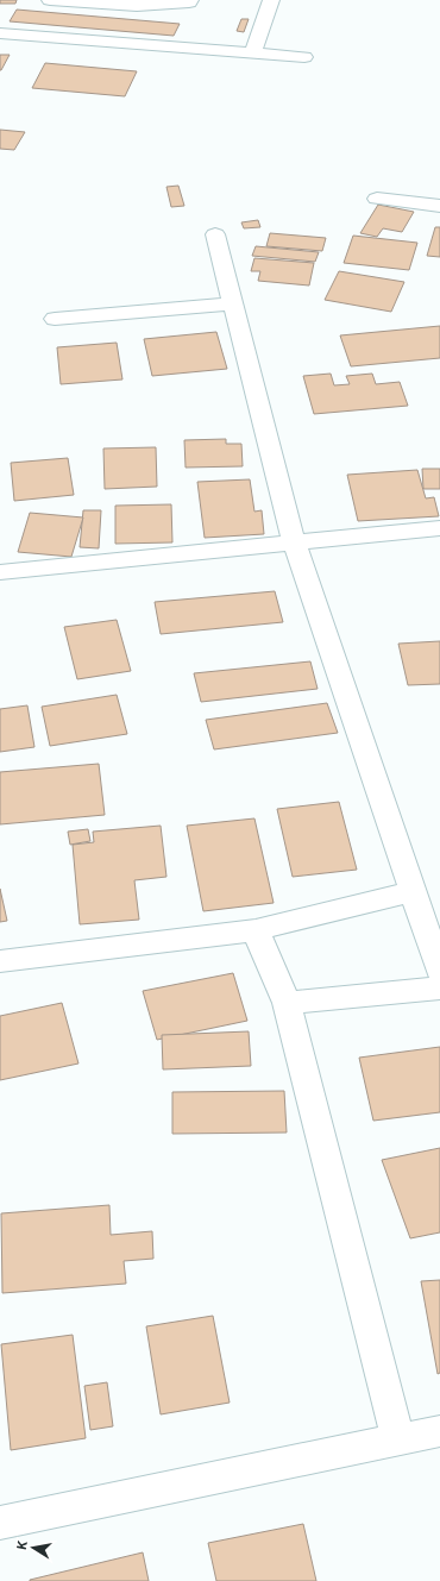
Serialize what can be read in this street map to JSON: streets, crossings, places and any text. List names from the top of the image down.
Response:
{
  "north": "left"
}
